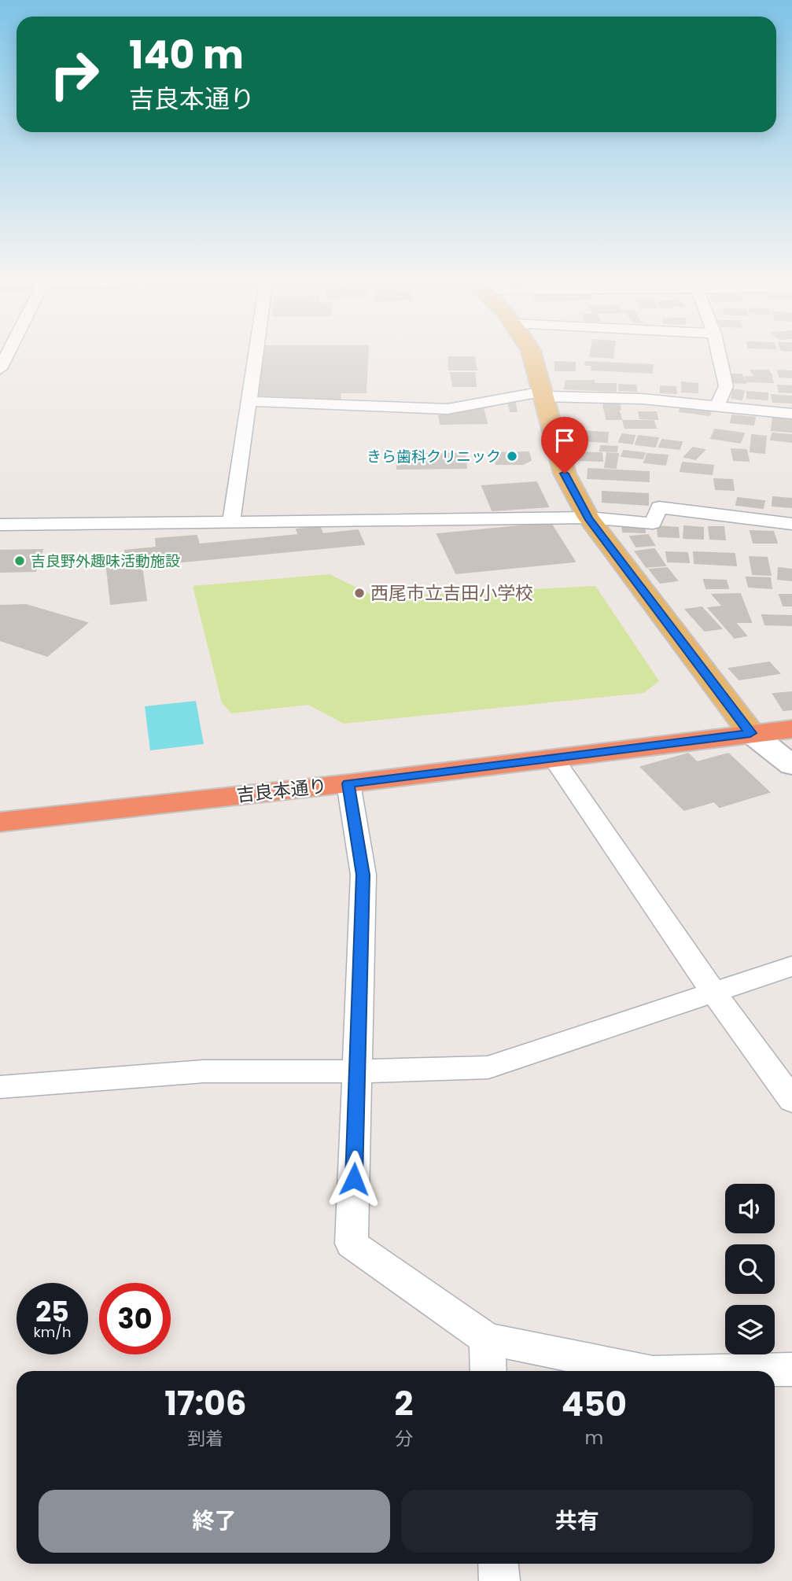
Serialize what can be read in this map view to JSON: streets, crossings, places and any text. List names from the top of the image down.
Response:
{
  "streets": {
    "highway": ["吉良本通り"]
  },
  "places": ["きら歯科クリニック", "吉良野外趣味活動施設", "西尾市立吉田小学校"],
  "page": {
    "turn": ["140 m", "吉良本通り"],
    "speed": "25 km/h",
    "limit": "30",
    "eta": [
      "17:06",
      "到着",
      "2",
      "分",
      "450",
      "m"
    ],
    "buttons": ["終了", "共有"]
  }
}
